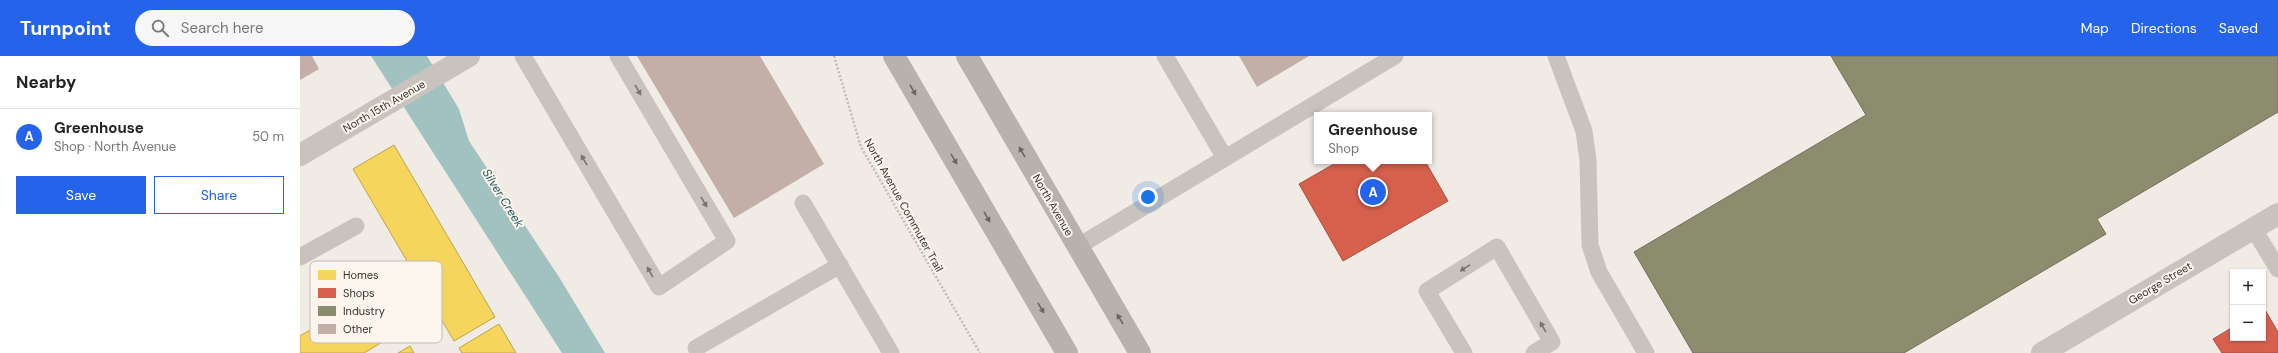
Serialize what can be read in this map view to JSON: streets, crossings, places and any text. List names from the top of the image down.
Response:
{
  "streets": {
    "main road": ["North Avenue"],
    "street": ["North 15th Avenue", "George Street"],
    "path": ["North Avenue Commuter Trail"]
  },
  "water": ["Silver Creek"],
  "legend": [
    "Homes",
    "Shops",
    "Industry",
    "Other"
  ],
  "page": {
    "header": "Turnpoint",
    "search": "Search here",
    "nav": ["Map", "Directions", "Saved"],
    "heading": "Nearby",
    "list": [
      {
        "mark": "A",
        "name": "Greenhouse",
        "note": "Shop · North Avenue",
        "value": "50 m"
      }
    ],
    "popup": ["Greenhouse", "Shop"],
    "buttons": ["Save", "Share"],
    "pins": "A",
    "map_buttons": ["+", "−"]
  }
}
